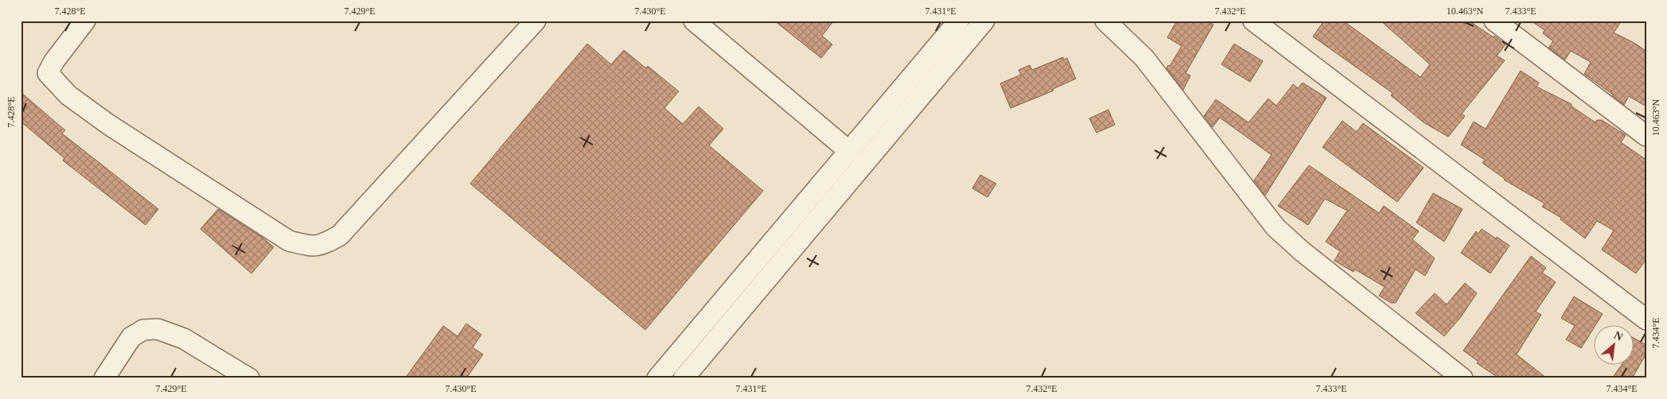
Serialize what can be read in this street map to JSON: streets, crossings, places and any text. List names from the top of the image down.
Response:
{
  "north": "top right",
  "coordinates": [
    "7.428°E",
    "7.429°E",
    "7.430°E",
    "7.431°E",
    "7.432°E",
    "10.463°N",
    "7.433°E",
    "7.434°E"
  ]
}
